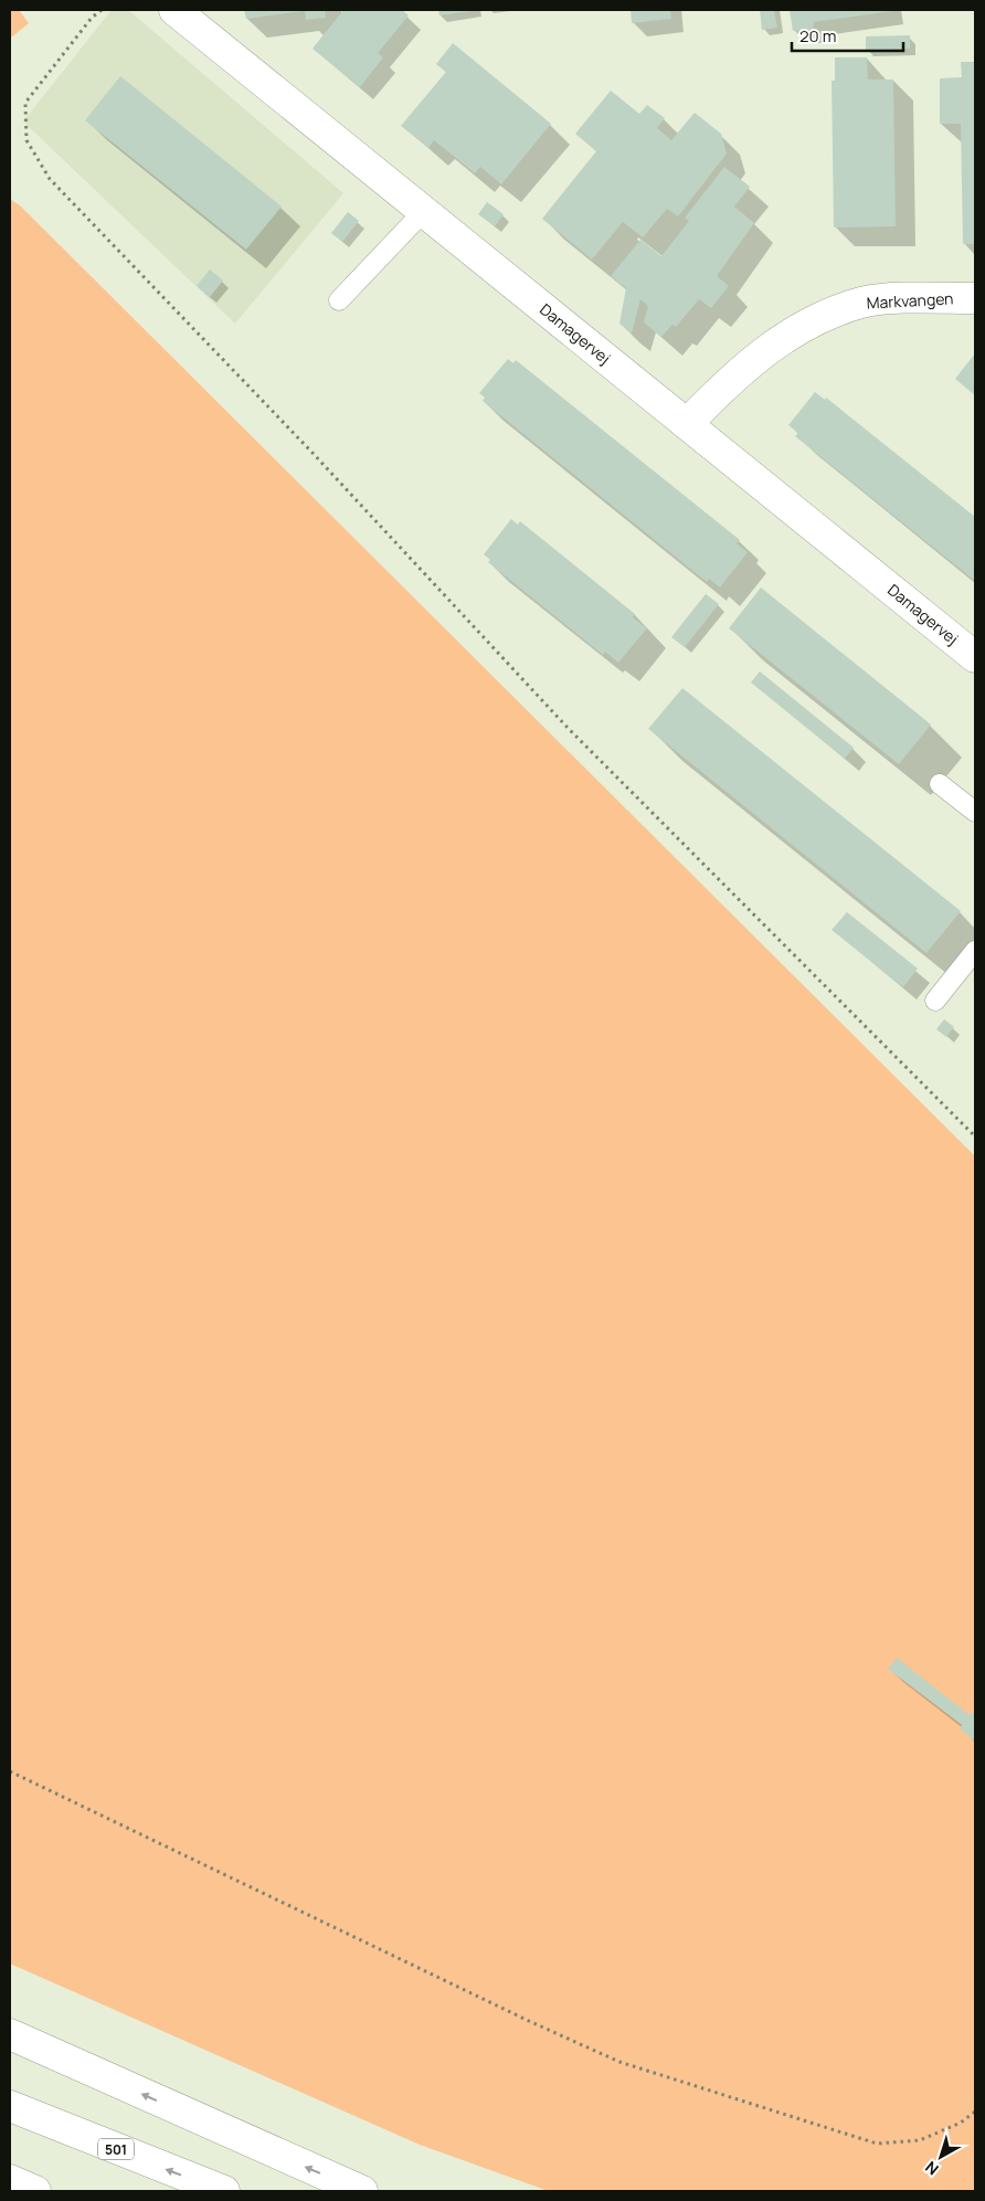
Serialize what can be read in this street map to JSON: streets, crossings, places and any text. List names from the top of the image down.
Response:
{
  "streets": {
    "main road": ["Markvangen", "Damagervej", "501"]
  },
  "crossings": [
    ["Markvangen", "Damagervej"]
  ],
  "scale_bar": "20 m",
  "north": "bottom left"
}
